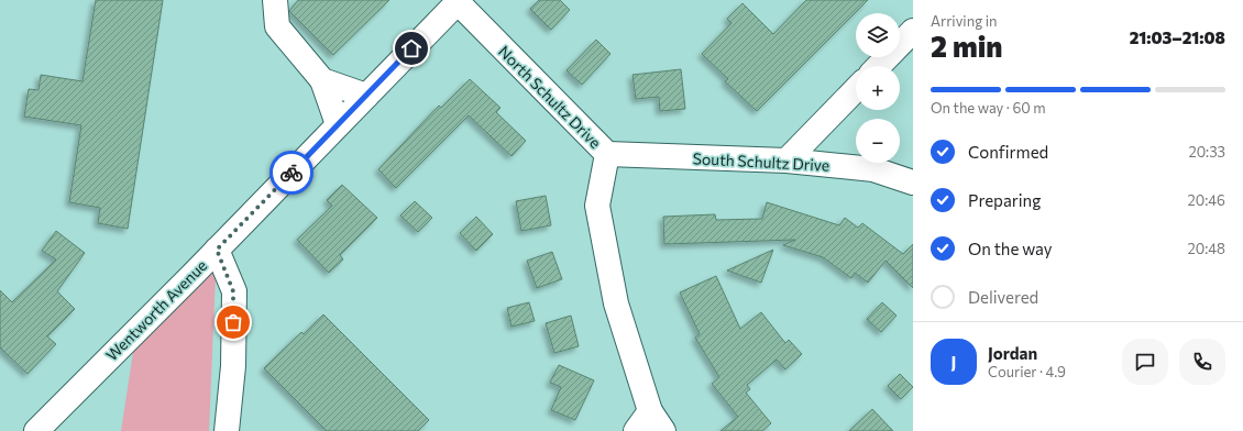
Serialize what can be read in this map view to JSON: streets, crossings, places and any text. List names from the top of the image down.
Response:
{
  "streets": {
    "street": ["North Schultz Drive", "South Schultz Drive", "Wentworth Avenue"]
  },
  "crossings": [
    ["North Schultz Drive", "South Schultz Drive"],
    ["North Schultz Drive", "Wentworth Avenue"]
  ],
  "page": {
    "heading": ["2 min", "Arriving in", "21:03–21:08"],
    "panel": ["Jordan", "Courier · 4.9"],
    "map_buttons": ["+", "−"],
    "bar": "On the way · 60 m",
    "list": [
      ["Confirmed", "20:33"],
      ["Preparing", "20:46"],
      ["On the way", "20:48"],
      "Delivered"
    ],
    "round": "J"
  }
}
